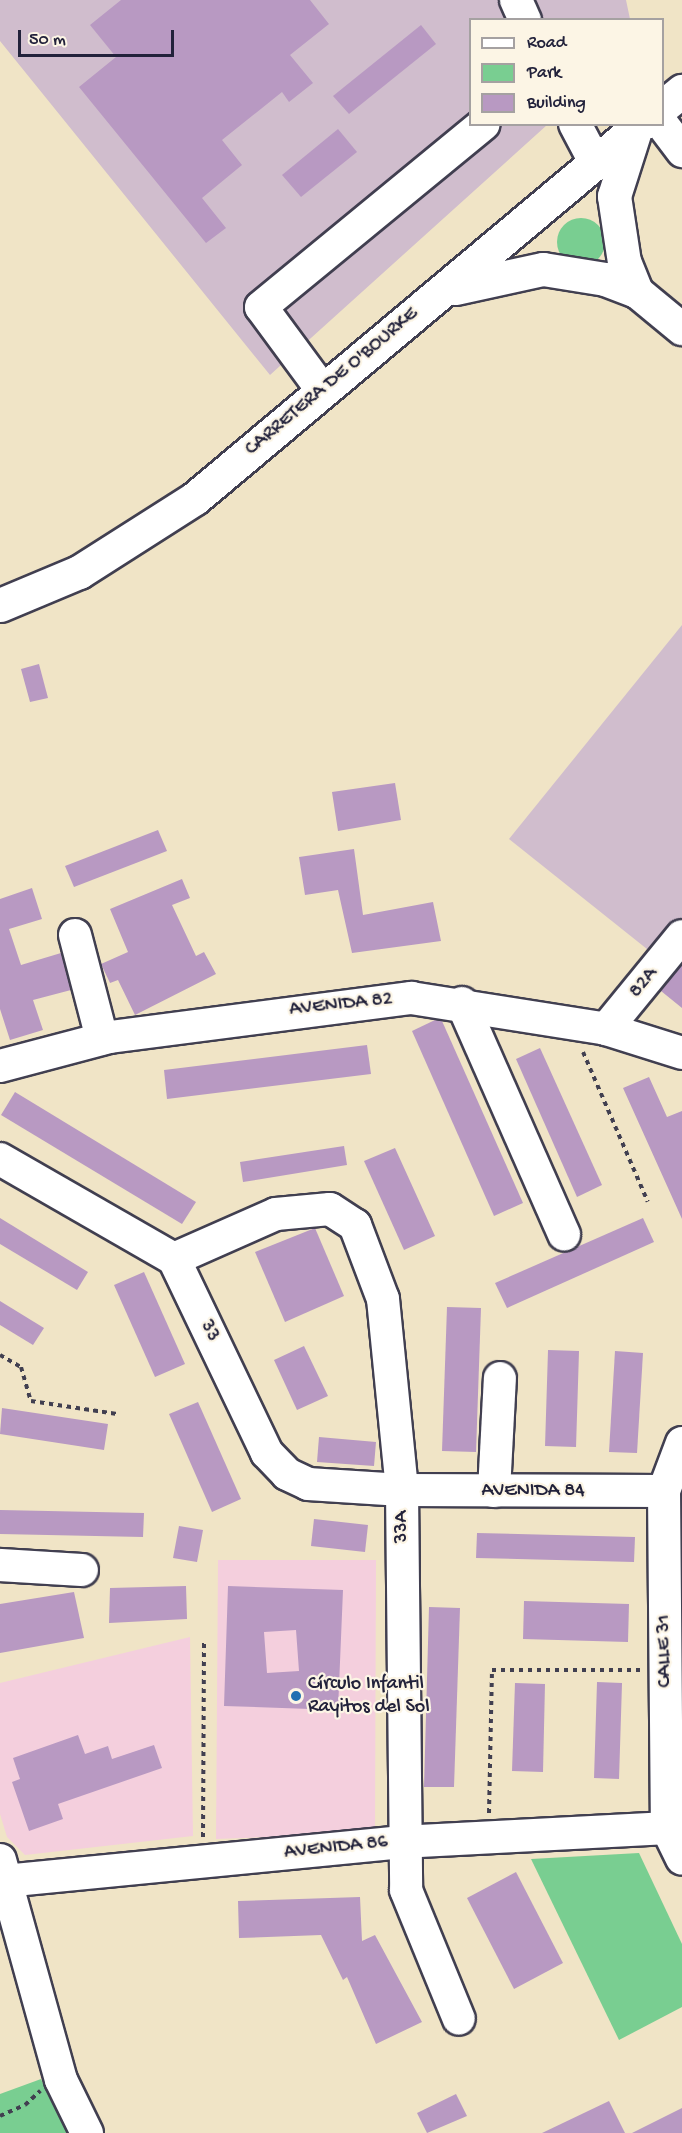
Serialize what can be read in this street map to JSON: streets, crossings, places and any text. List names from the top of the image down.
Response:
{
  "streets": {
    "main road": ["CARRETERA DE O'BOURKE"],
    "street": [
      "82A",
      "AVENIDA 82",
      "33",
      "AVENIDA 84",
      "33A",
      "CALLE 31",
      "AVENIDA 86"
    ]
  },
  "crossings": [
    ["82A", "AVENIDA 82"],
    ["33", "AVENIDA 84"],
    ["33", "33A"],
    ["AVENIDA 84", "33A"],
    ["AVENIDA 84", "CALLE 31"],
    ["33A", "AVENIDA 86"],
    ["CALLE 31", "AVENIDA 86"]
  ],
  "places": ["Círculo Infantil Rayitos del Sol"],
  "legend": ["Road", "Park", "Building"],
  "scale_bar": "50 m"
}
